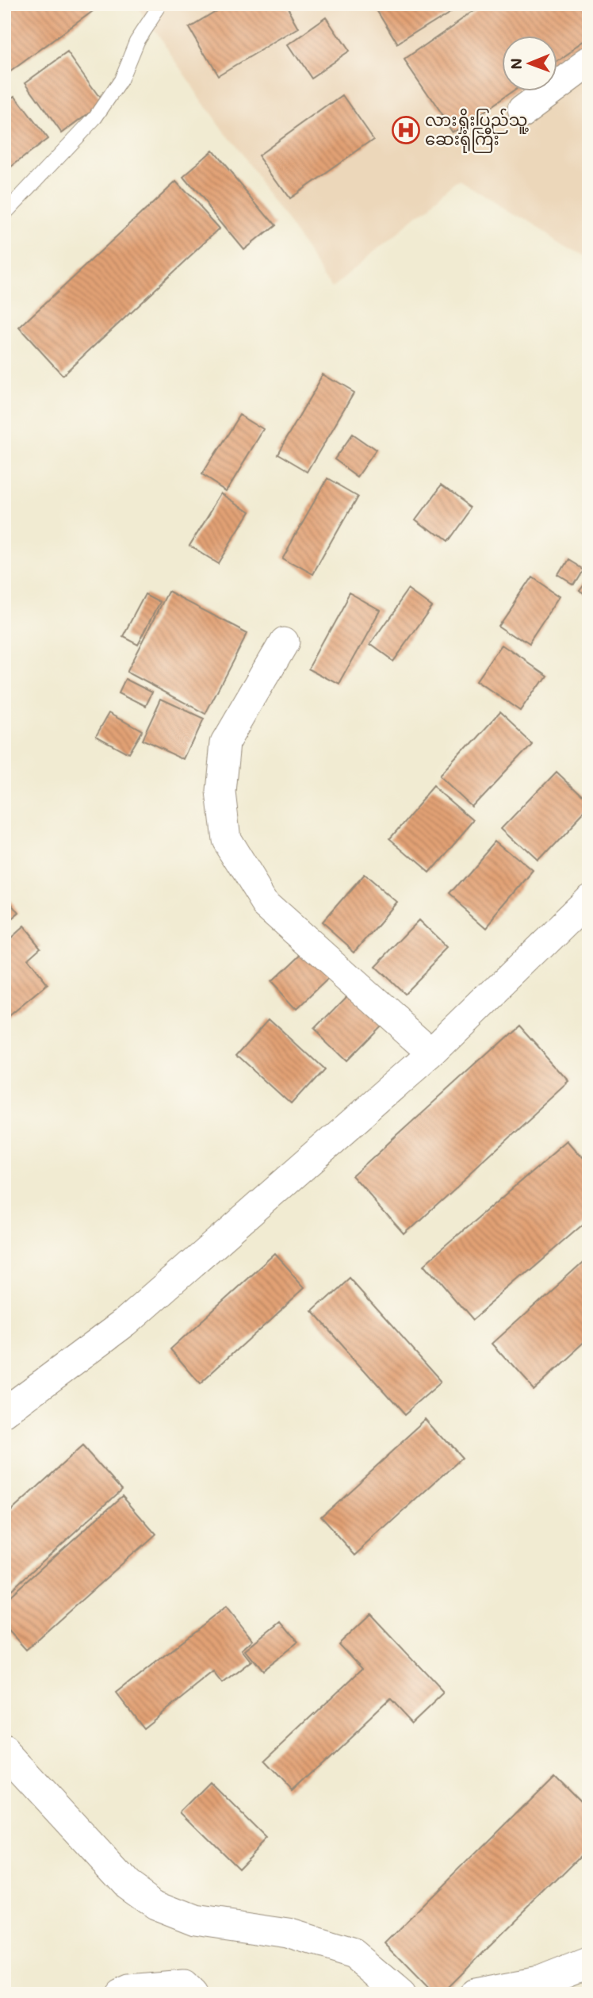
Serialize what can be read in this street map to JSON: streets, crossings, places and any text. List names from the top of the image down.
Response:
{
  "places": {
    "hospital": ["လားရှိုးပြည်သူ့ ဆေးရုံကြီး"]
  },
  "north": "left"
}
